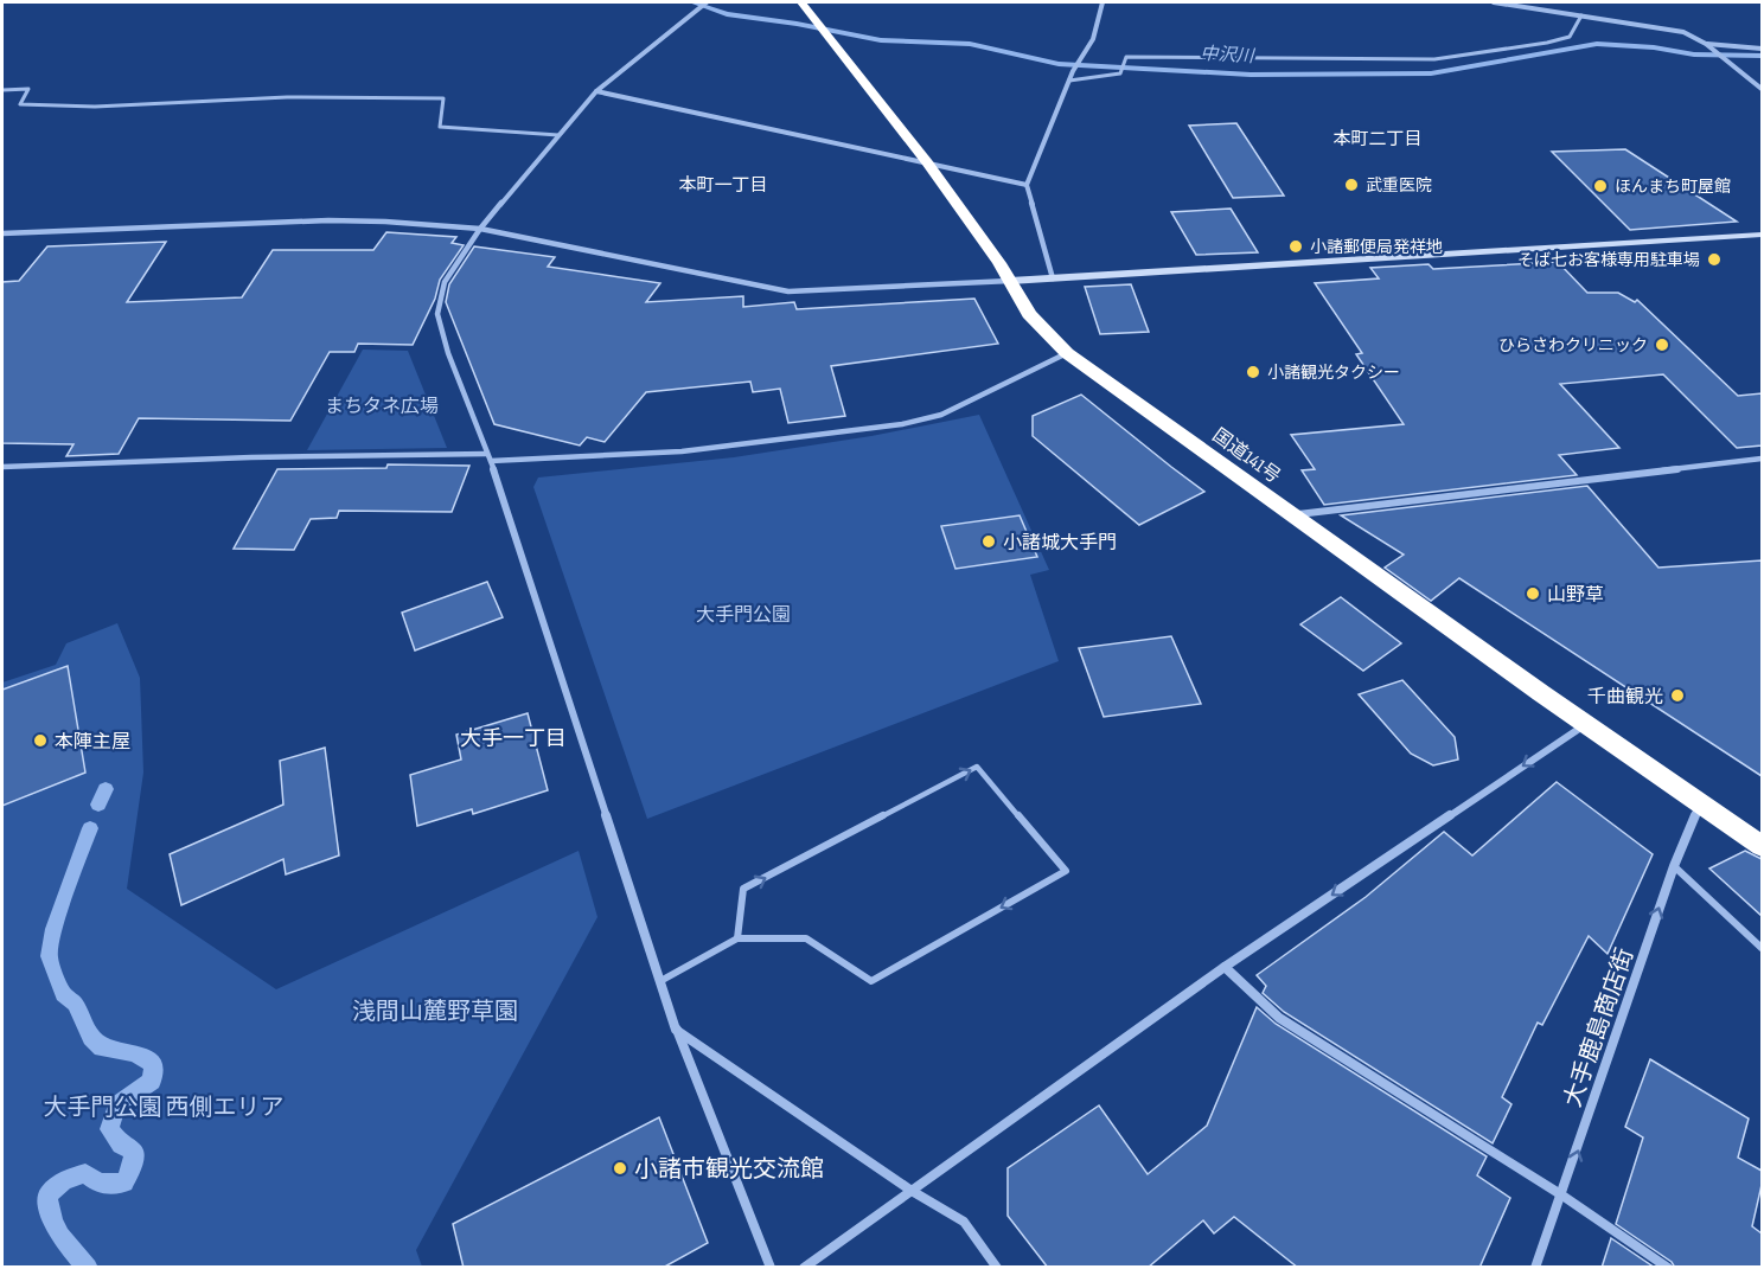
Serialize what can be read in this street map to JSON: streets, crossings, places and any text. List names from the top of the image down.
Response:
{
  "streets": {
    "highway": ["国道141号"],
    "street": ["大手鹿島商店街"]
  },
  "crossings": [
    ["国道141号", "大手鹿島商店街"]
  ],
  "one_way": ["大手鹿島商店街"],
  "districts": ["本町二丁目", "本町一丁目", "大手一丁目"],
  "water": ["中沢川"],
  "parks": [
    "まちタネ広場",
    "大手門公園",
    "浅間山麓野草園",
    "大手門公園 西側エリア"
  ],
  "places": [
    "武重医院",
    "ほんまち町屋館",
    "小諸郵便局発祥地",
    "そば七お客様専用駐車場",
    "ひらさわクリニック",
    "小諸観光タクシー",
    "小諸城大手門",
    "山野草",
    "千曲観光",
    "本陣主屋",
    "小諸市観光交流館"
  ]
}
